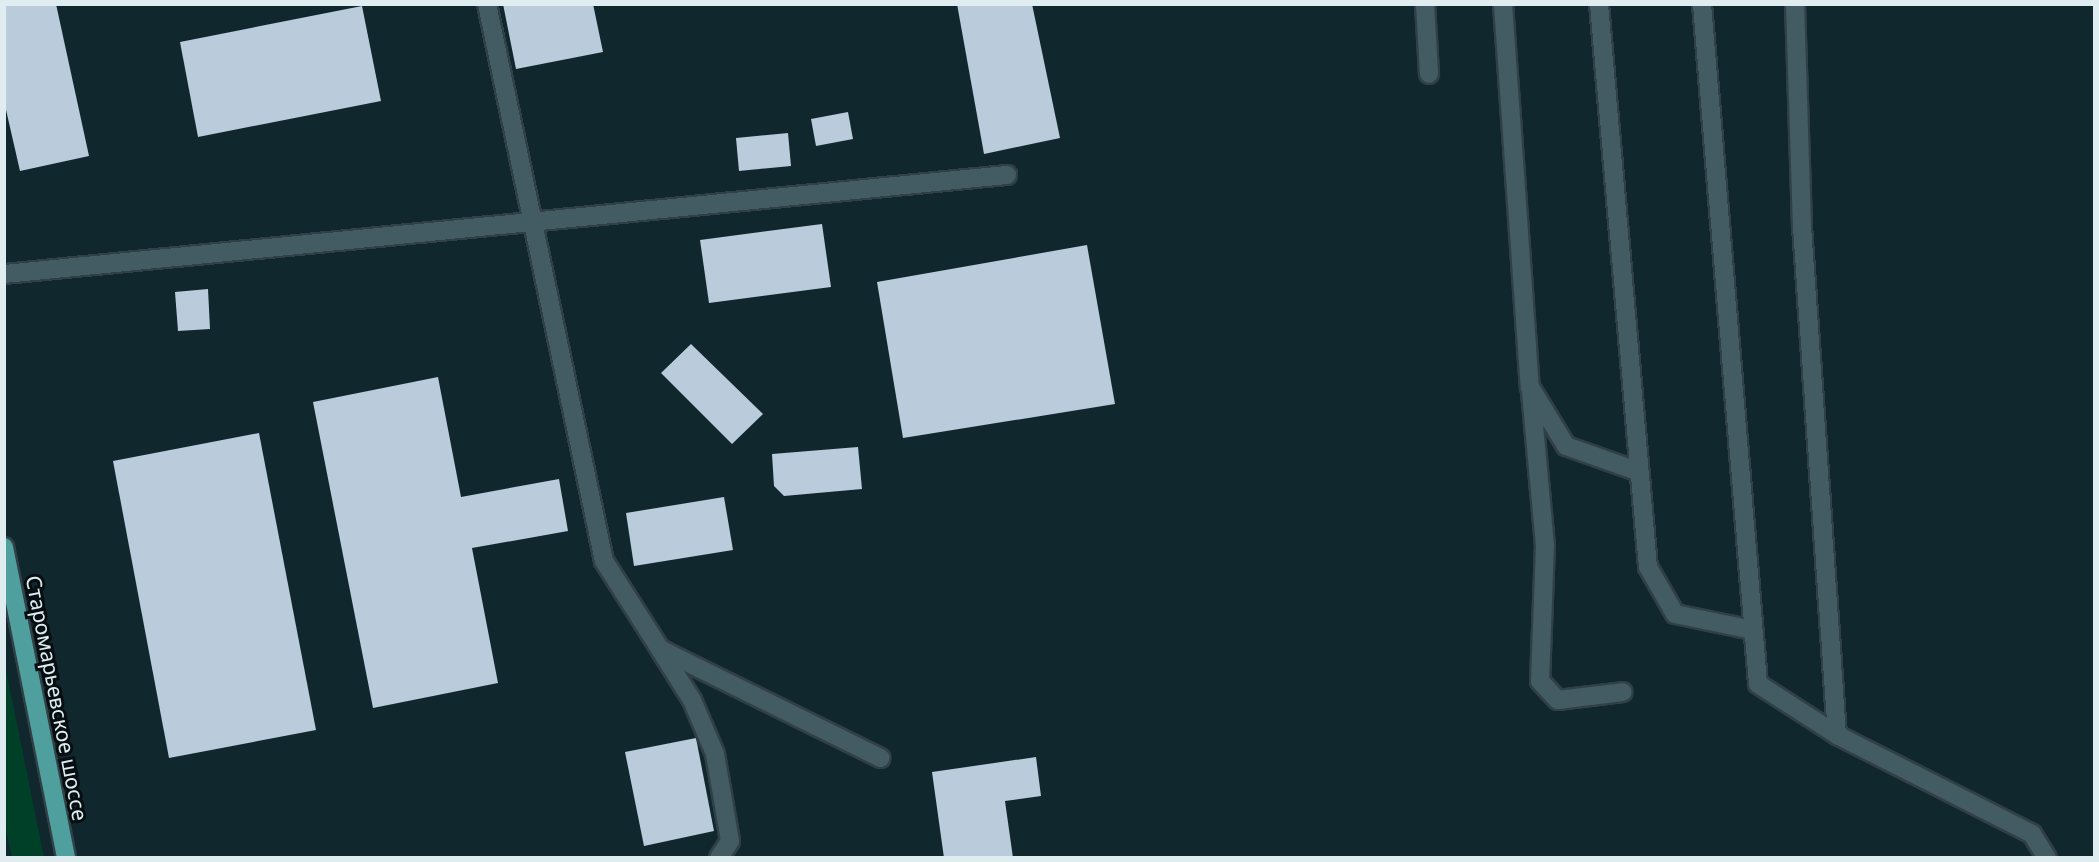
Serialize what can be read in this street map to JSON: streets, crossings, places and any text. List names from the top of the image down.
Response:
{
  "streets": {
    "main road": ["Старомарьевское шоссе"]
  }
}
